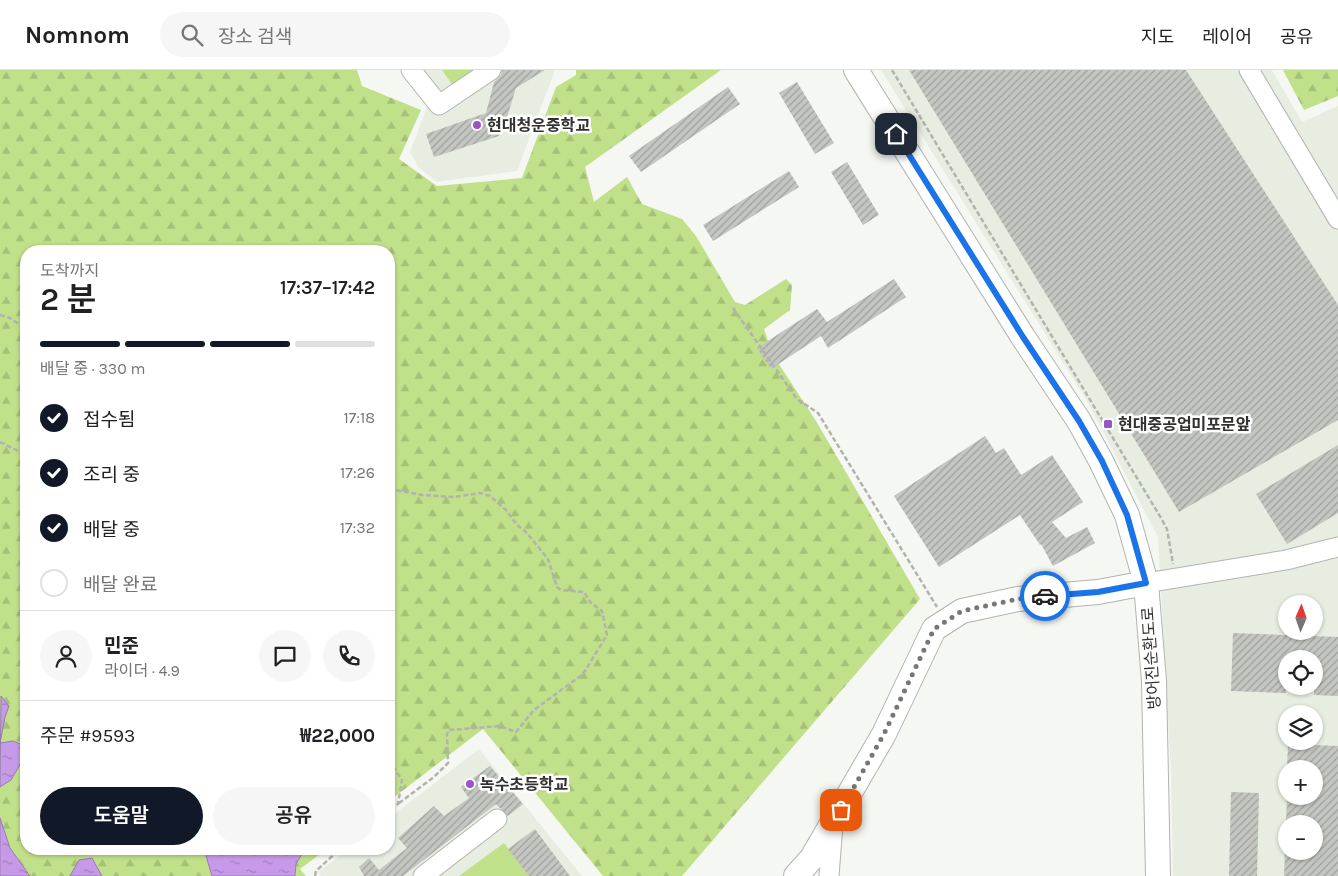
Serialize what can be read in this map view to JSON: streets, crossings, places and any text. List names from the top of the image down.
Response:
{
  "streets": {
    "main road": ["방어진순환도로"]
  },
  "places": {
    "other": ["현대청운중학교", "녹수초등학교"],
    "transit": ["현대중공업미포문앞"]
  },
  "north": "top",
  "page": {
    "header": "Nomnom",
    "search": "장소 검색",
    "nav": ["지도", "레이어", "공유"],
    "heading": ["2 분", "도착까지", "17:37–17:42"],
    "panel": [
      "민준",
      "라이더 · 4.9",
      "주문 #9593",
      "₩22,000"
    ],
    "bar": "배달 중 · 330 m",
    "list": [
      ["접수됨", "17:18"],
      ["조리 중", "17:26"],
      ["배달 중", "17:32"],
      "배달 완료"
    ],
    "map_buttons": ["+", "−"],
    "buttons": ["도움말", "공유"]
  }
}
